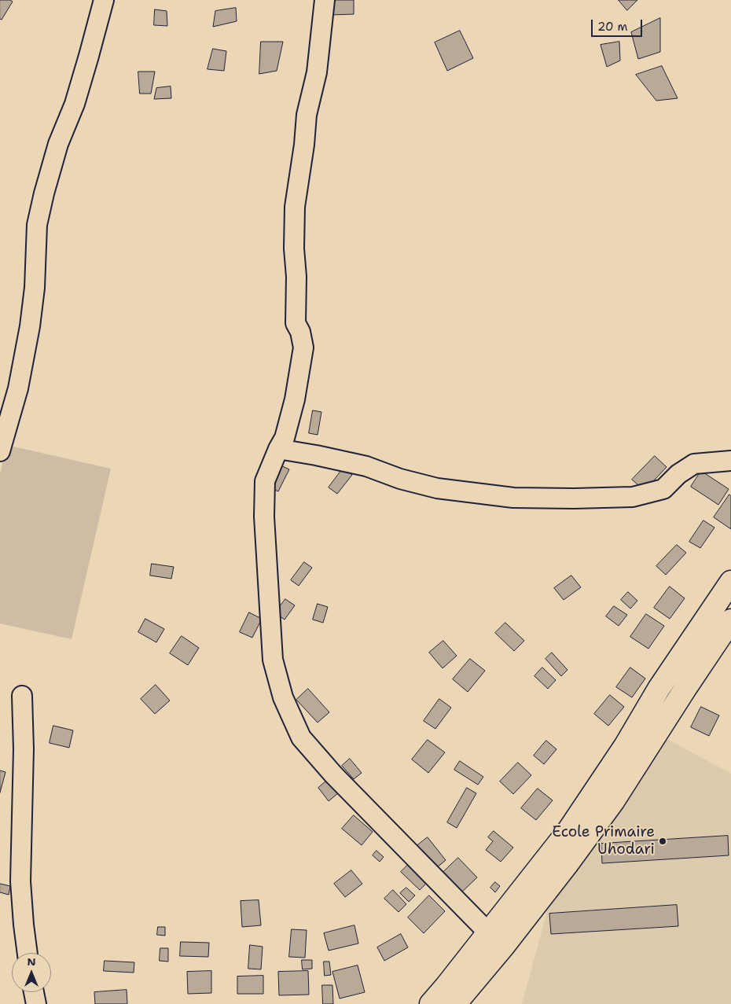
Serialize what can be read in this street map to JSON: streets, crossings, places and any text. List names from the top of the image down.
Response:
{
  "places": ["Ecole Primaire Uhodari"],
  "scale_bar": "20 m",
  "north": "top"
}
